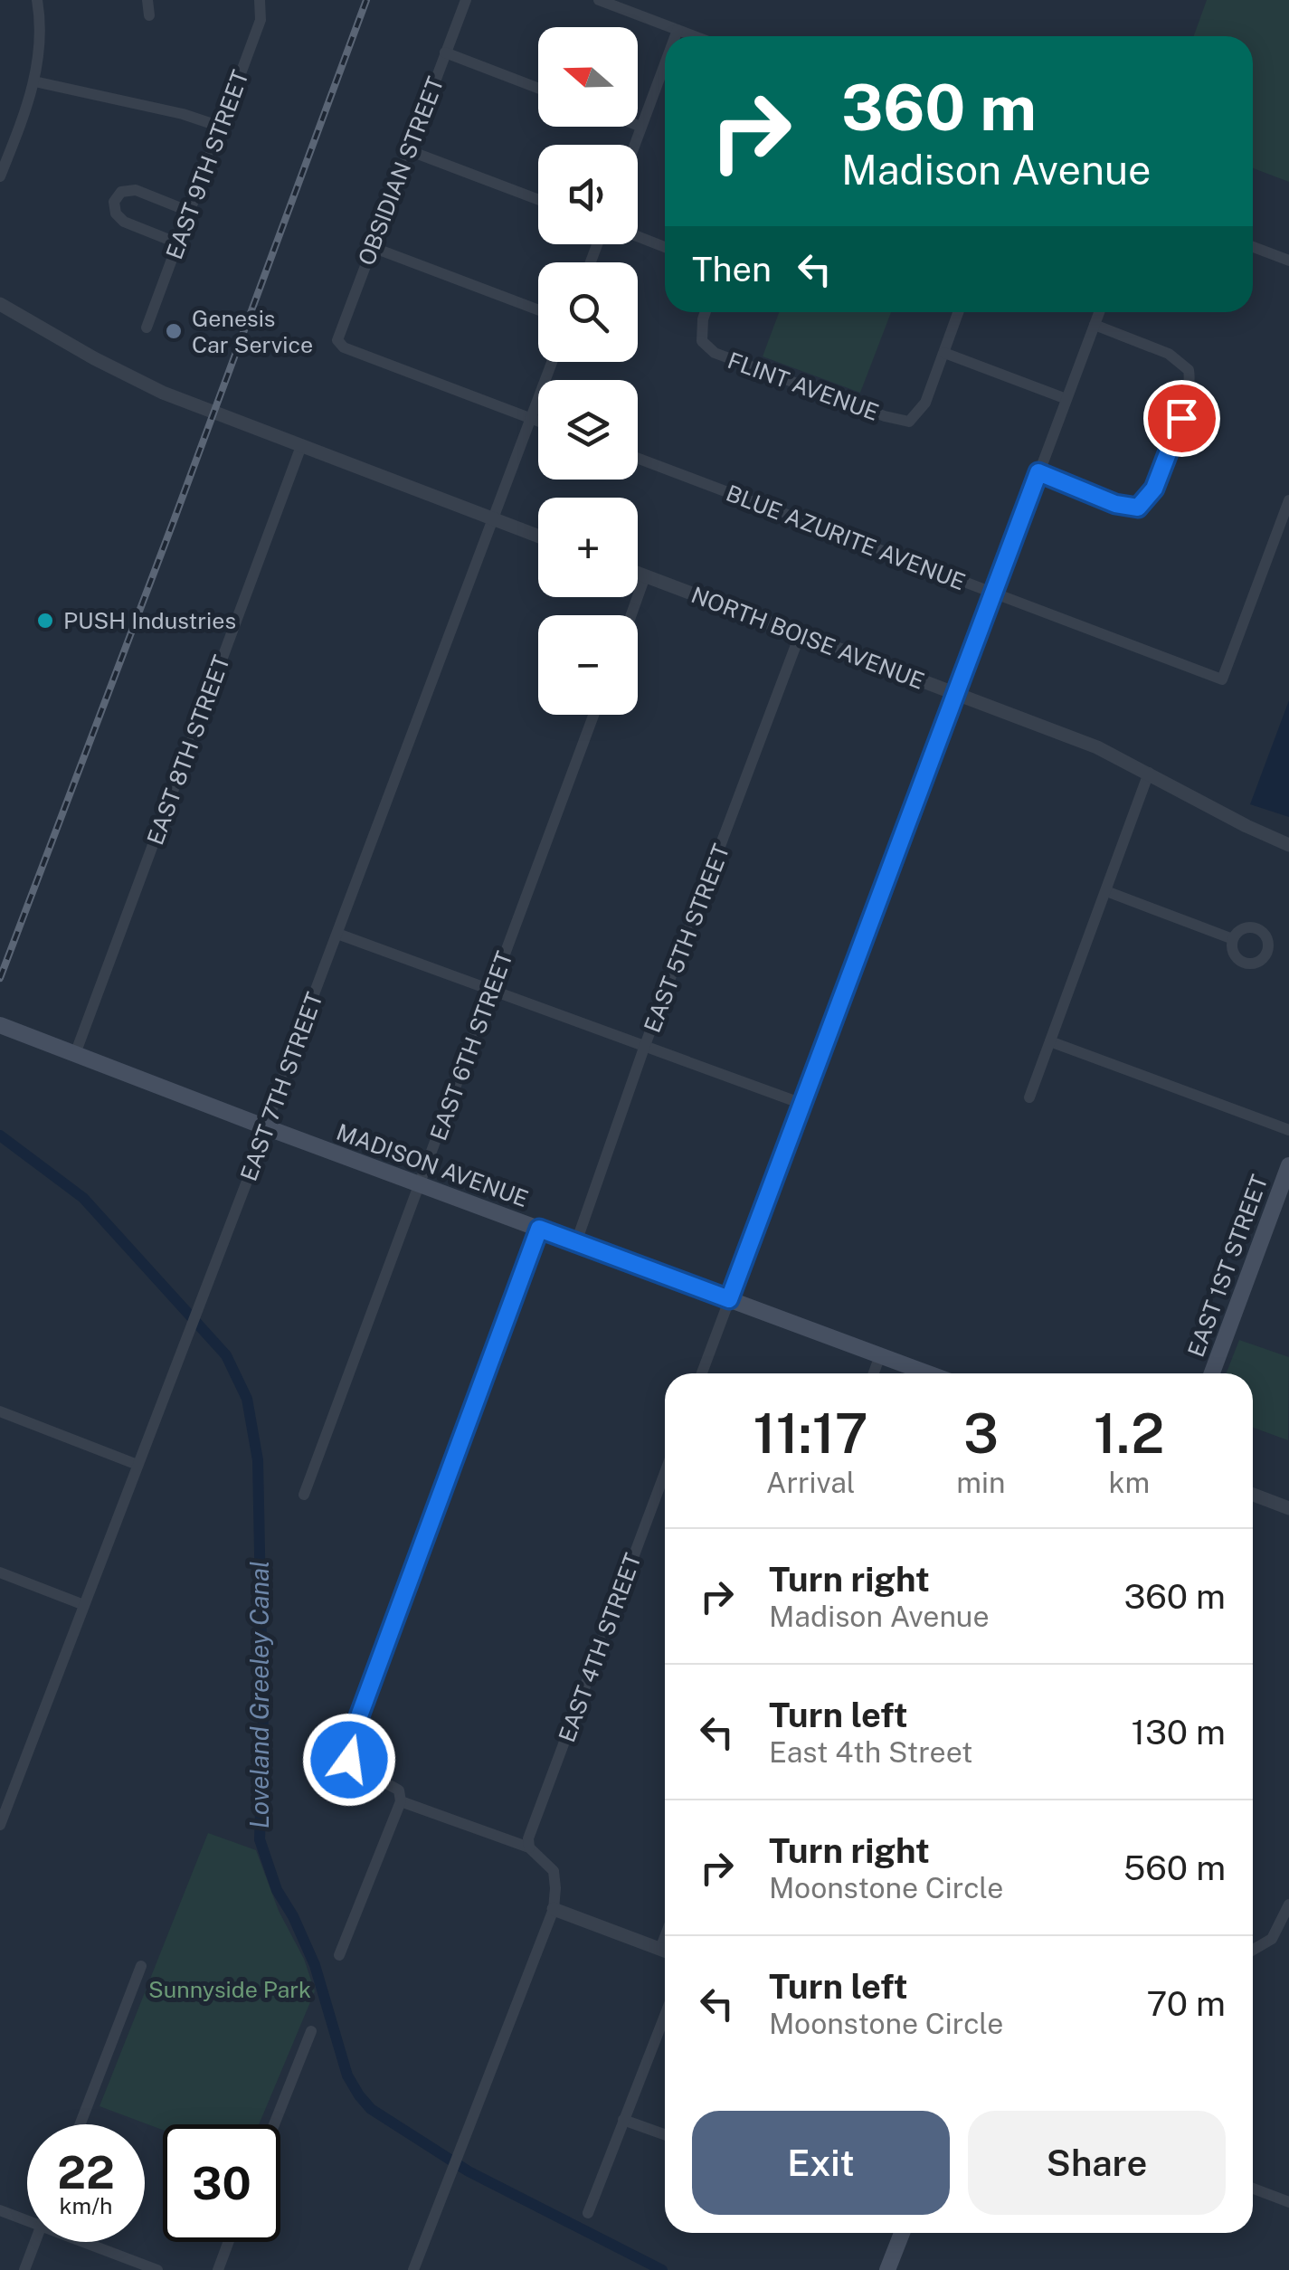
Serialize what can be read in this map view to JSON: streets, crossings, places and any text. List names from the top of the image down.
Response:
{
  "streets": {
    "main road": ["MADISON AVENUE", "EAST 1ST STREET"],
    "street": [
      "EAST 9TH STREET",
      "OBSIDIAN STREET",
      "FLINT AVENUE",
      "BLUE AZURITE AVENUE",
      "NORTH BOISE AVENUE",
      "EAST 8TH STREET",
      "EAST 5TH STREET",
      "EAST 6TH STREET",
      "EAST 7TH STREET",
      "EAST 4TH STREET"
    ]
  },
  "crossings": [
    ["OBSIDIAN STREET", "EAST 7TH STREET"],
    ["NORTH BOISE AVENUE", "EAST 5TH STREET"],
    ["EAST 8TH STREET", "MADISON AVENUE"],
    ["EAST 5TH STREET", "MADISON AVENUE"],
    ["EAST 6TH STREET", "MADISON AVENUE"],
    ["EAST 7TH STREET", "MADISON AVENUE"]
  ],
  "water": ["Loveland Greeley Canal"],
  "parks": ["Sunnyside Park"],
  "places": ["Genesis Car Service", "PUSH Industries"],
  "north": "left",
  "page": {
    "map_buttons": ["+", "−"],
    "turn": ["360 m", "Madison Avenue"],
    "then": "Then",
    "eta": [
      "11:17",
      "Arrival",
      "3",
      "min",
      "1.2",
      "km"
    ],
    "list": [
      {
        "name": "Turn right",
        "note": "Madison Avenue",
        "value": "360 m"
      },
      {
        "name": "Turn left",
        "note": "East 4th Street",
        "value": "130 m"
      },
      {
        "name": "Turn right",
        "note": "Moonstone Circle",
        "value": "560 m"
      },
      {
        "name": "Turn left",
        "note": "Moonstone Circle",
        "value": "70 m"
      }
    ],
    "buttons": ["Exit", "Share"],
    "speed": "22 km/h",
    "limit": "30"
  }
}
